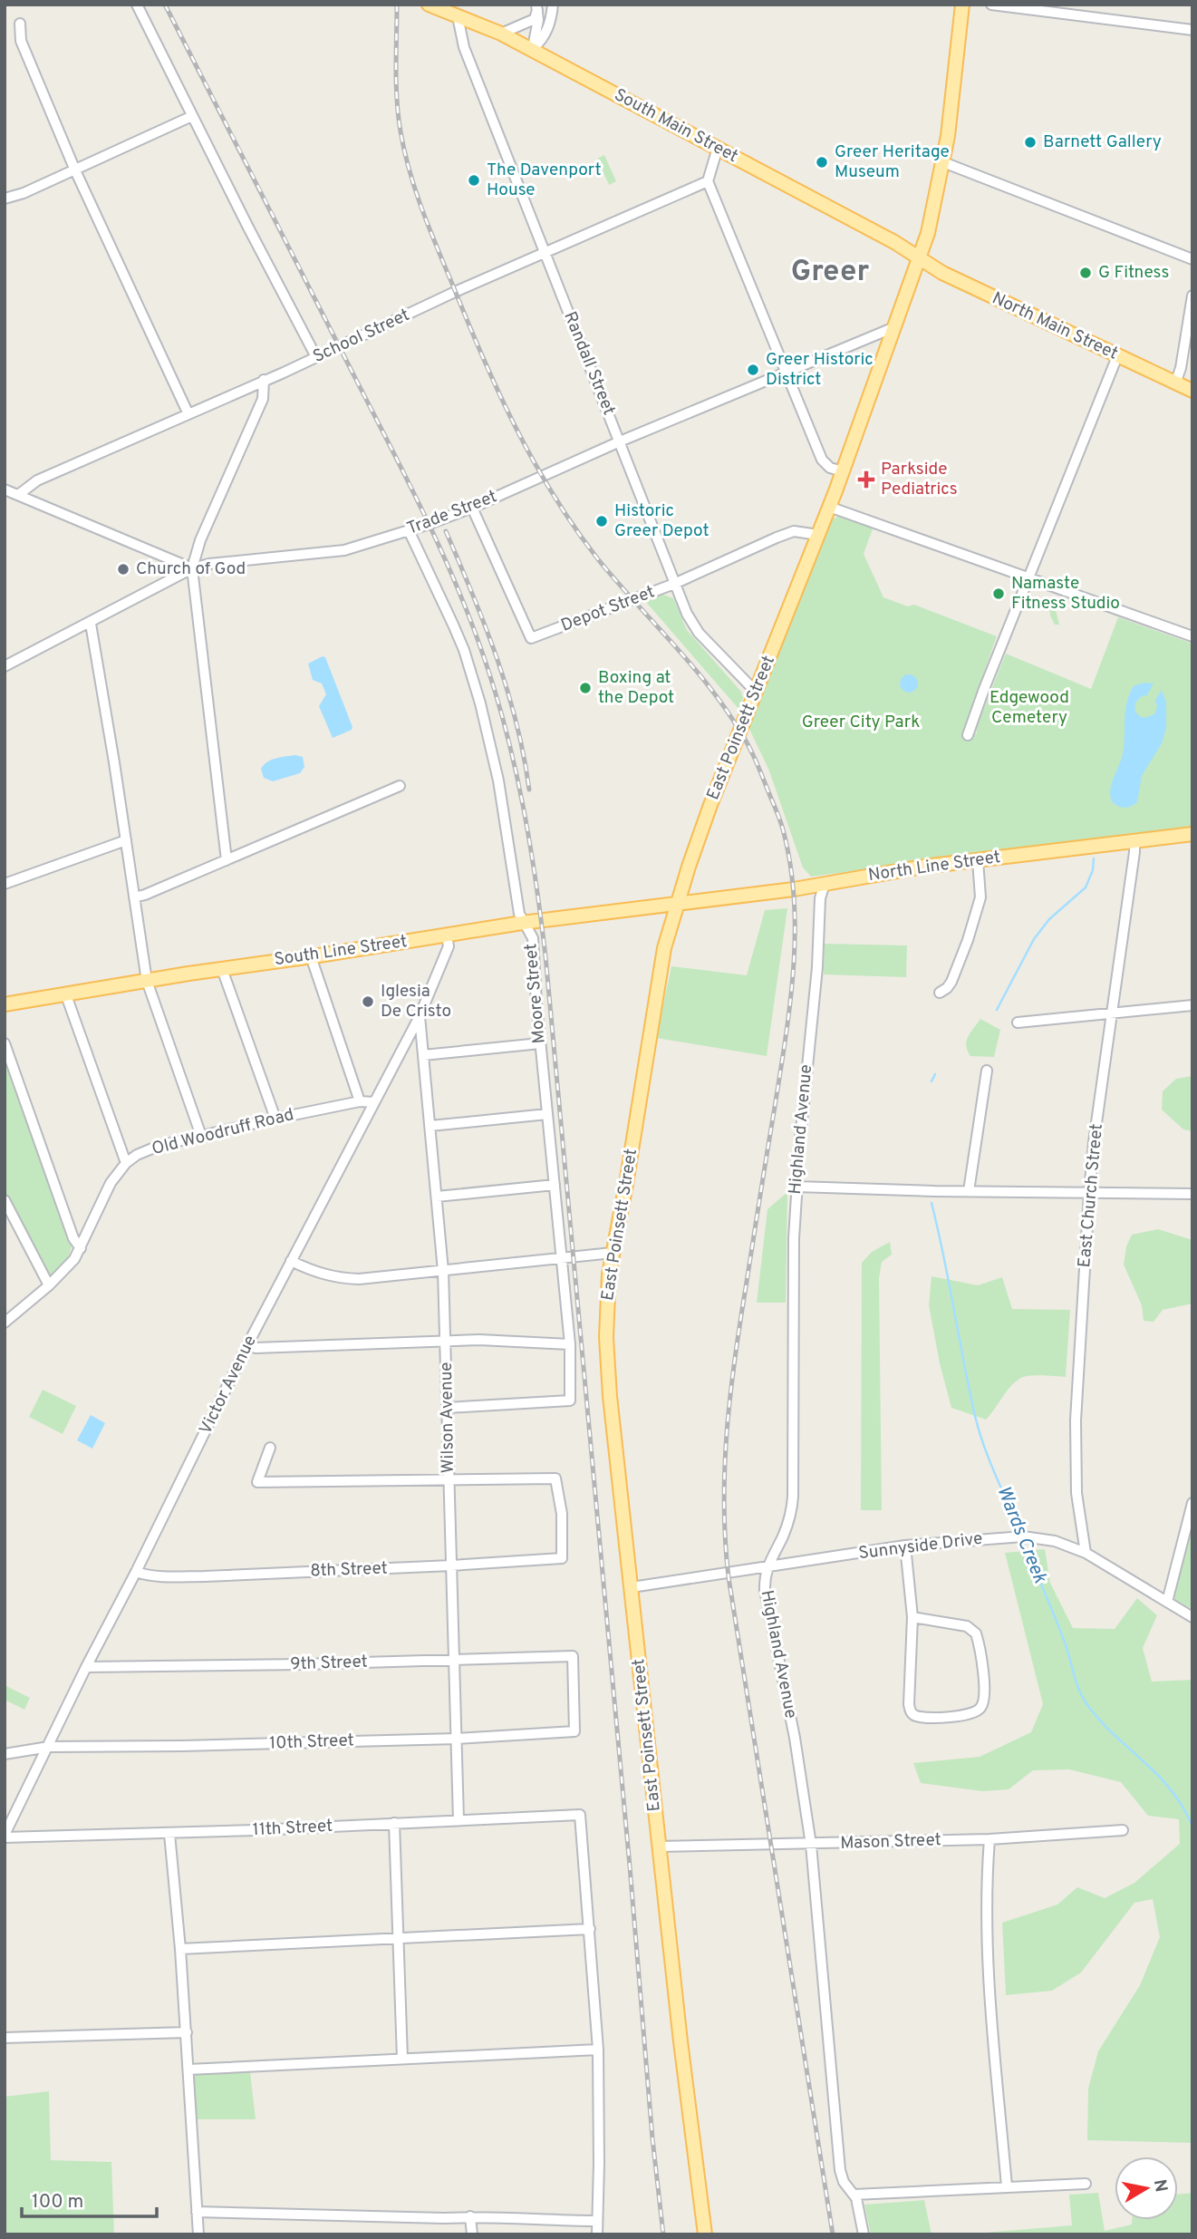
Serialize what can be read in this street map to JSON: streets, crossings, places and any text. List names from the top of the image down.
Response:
{
  "streets": {
    "main road": [
      "South Main Street",
      "North Main Street",
      "East Poinsett Street",
      "North Line Street",
      "South Line Street"
    ],
    "street": [
      "School Street",
      "Randall Street",
      "Trade Street",
      "Depot Street",
      "Moore Street",
      "Highland Avenue",
      "Old Woodruff Road",
      "East Church Street",
      "Victor Avenue",
      "Wilson Avenue",
      "Sunnyside Drive",
      "8th Street",
      "9th Street",
      "10th Street",
      "11th Street",
      "Mason Street"
    ]
  },
  "crossings": [
    ["South Main Street", "North Main Street"],
    ["South Main Street", "Randall Street"],
    ["South Main Street", "East Poinsett Street"],
    ["North Main Street", "East Poinsett Street"],
    ["School Street", "Randall Street"],
    ["Randall Street", "Trade Street"],
    ["Randall Street", "Depot Street"],
    ["Randall Street", "East Poinsett Street"],
    ["Trade Street", "Depot Street"],
    ["Trade Street", "East Poinsett Street"],
    ["Trade Street", "Moore Street"],
    ["Depot Street", "East Poinsett Street"],
    ["East Poinsett Street", "North Line Street"],
    ["East Poinsett Street", "South Line Street"],
    ["East Poinsett Street", "Sunnyside Drive"],
    ["East Poinsett Street", "Mason Street"],
    ["North Line Street", "South Line Street"],
    ["North Line Street", "Highland Avenue"],
    ["North Line Street", "East Church Street"],
    ["South Line Street", "Moore Street"],
    ["South Line Street", "Victor Avenue"],
    ["Moore Street", "Wilson Avenue"],
    ["Highland Avenue", "Sunnyside Drive"],
    ["Highland Avenue", "Mason Street"],
    ["Old Woodruff Road", "Victor Avenue"],
    ["East Church Street", "Sunnyside Drive"],
    ["Victor Avenue", "Wilson Avenue"],
    ["Victor Avenue", "8th Street"],
    ["Victor Avenue", "9th Street"],
    ["Victor Avenue", "10th Street"],
    ["Victor Avenue", "11th Street"],
    ["Wilson Avenue", "8th Street"],
    ["Wilson Avenue", "9th Street"],
    ["Wilson Avenue", "10th Street"],
    ["Wilson Avenue", "11th Street"],
    ["9th Street", "10th Street"]
  ],
  "districts": ["Greer"],
  "water": ["Wards Creek"],
  "parks": ["Edgewood Cemetery", "Greer City Park"],
  "places": {
    "other": [
      "Barnett Gallery",
      "Greer Heritage Museum",
      "The Davenport House",
      "G Fitness",
      "Greer Historic District",
      "Historic Greer Depot",
      "Church of God",
      "Namaste Fitness Studio",
      "Boxing at the Depot",
      "Iglesia De Cristo"
    ],
    "health": ["Parkside Pediatrics"]
  },
  "scale_bar": "100 m",
  "north": "right"
}
